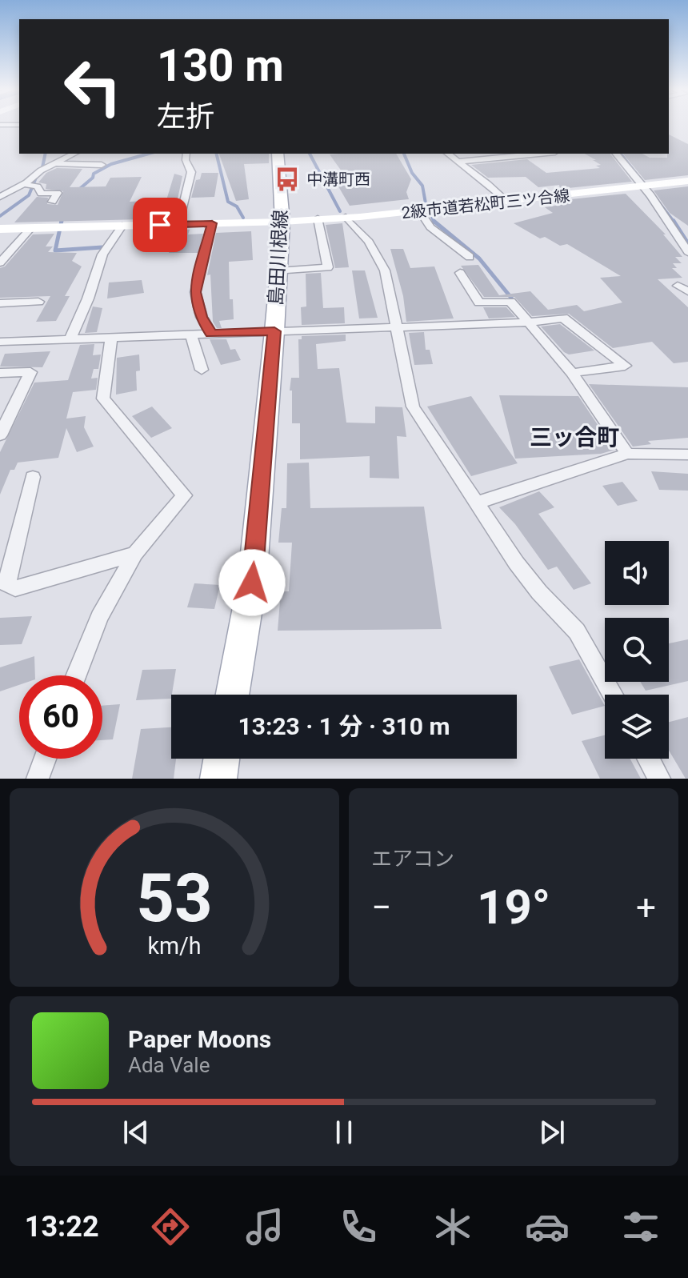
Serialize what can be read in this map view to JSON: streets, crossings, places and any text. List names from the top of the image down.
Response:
{
  "streets": {
    "main road": ["島田川根線"],
    "street": ["2級市道若松町三ツ合線"]
  },
  "crossings": [
    ["2級市道若松町三ツ合線", "島田川根線"]
  ],
  "districts": ["三ッ合町"],
  "places": {
    "bus stop": ["中溝町西"]
  },
  "page": {
    "turn": ["130 m", "左折"],
    "limit": "60",
    "trip": "13:23 · 1 分 · 310 m",
    "tile": "エアコン",
    "heat": ["−", "19°", "+"],
    "song": ["Paper Moons", "Ada Vale"],
    "tabs": "13:22",
    "gauge": ["53", "km/h"]
  }
}
